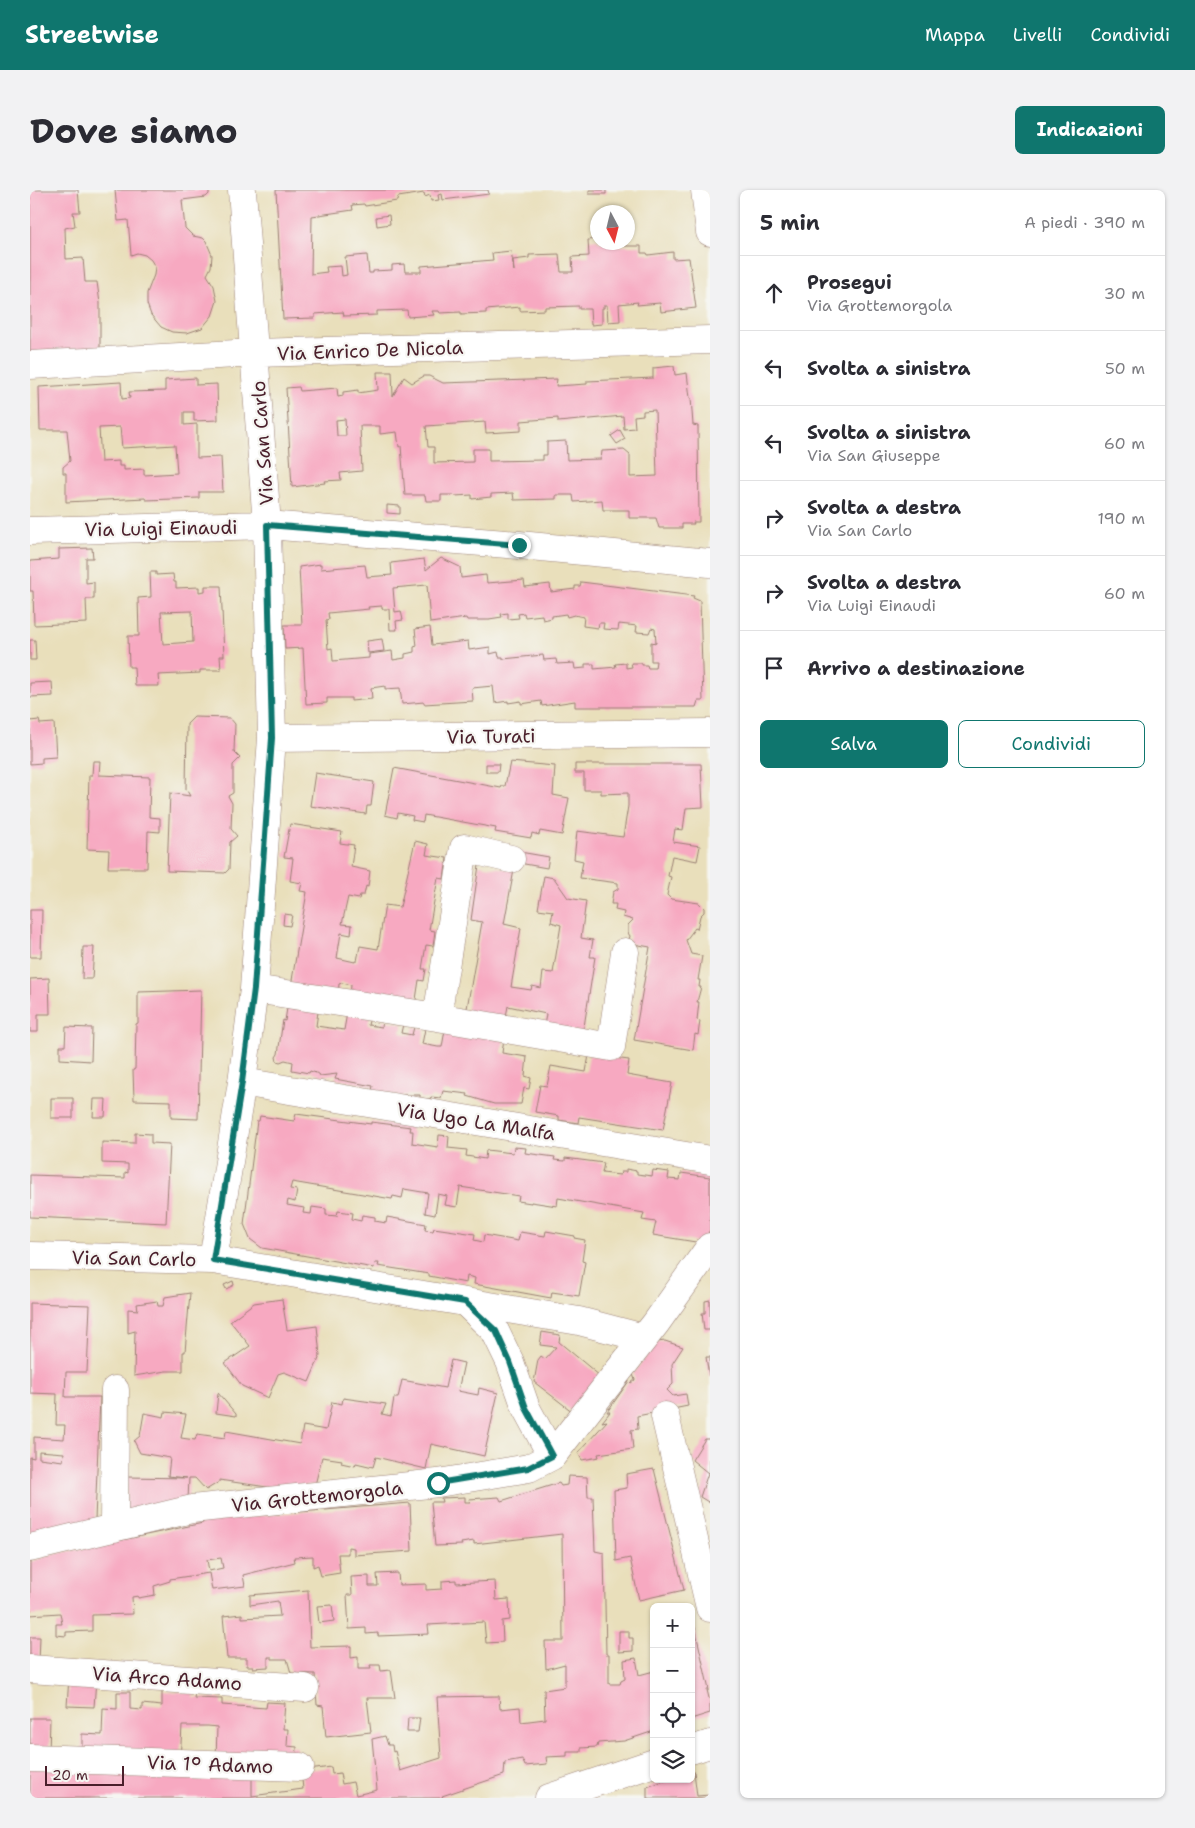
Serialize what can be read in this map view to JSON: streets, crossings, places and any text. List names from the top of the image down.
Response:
{
  "streets": {
    "street": [
      "Via Enrico De Nicola",
      "Via San Carlo",
      "Via Luigi Einaudi",
      "Via Turati",
      "Via Ugo La Malfa",
      "Via Grottemorgola",
      "Via Arco Adamo",
      "Via 1° Adamo"
    ]
  },
  "crossings": [
    ["Via Enrico De Nicola", "Via San Carlo"],
    ["Via San Carlo", "Via Luigi Einaudi"],
    ["Via San Carlo", "Via Turati"],
    ["Via San Carlo", "Via Ugo La Malfa"]
  ],
  "scale_bar": "20 m",
  "north": "bottom",
  "page": {
    "header": "Streetwise",
    "nav": ["Mappa", "Livelli", "Condividi"],
    "buttons": [
      "Indicazioni",
      ["Salva", "Condividi"]
    ],
    "title": "Dove siamo",
    "heading": ["5 min", "A piedi · 390 m"],
    "list": [
      ["Prosegui", "Via Grottemorgola", "30 m"],
      ["Svolta a sinistra", "50 m"],
      ["Svolta a sinistra", "Via San Giuseppe", "60 m"],
      ["Svolta a destra", "Via San Carlo", "190 m"],
      ["Svolta a destra", "Via Luigi Einaudi", "60 m"],
      "Arrivo a destinazione"
    ],
    "map_buttons": ["+", "−"],
    "scale": "20 m"
  }
}
